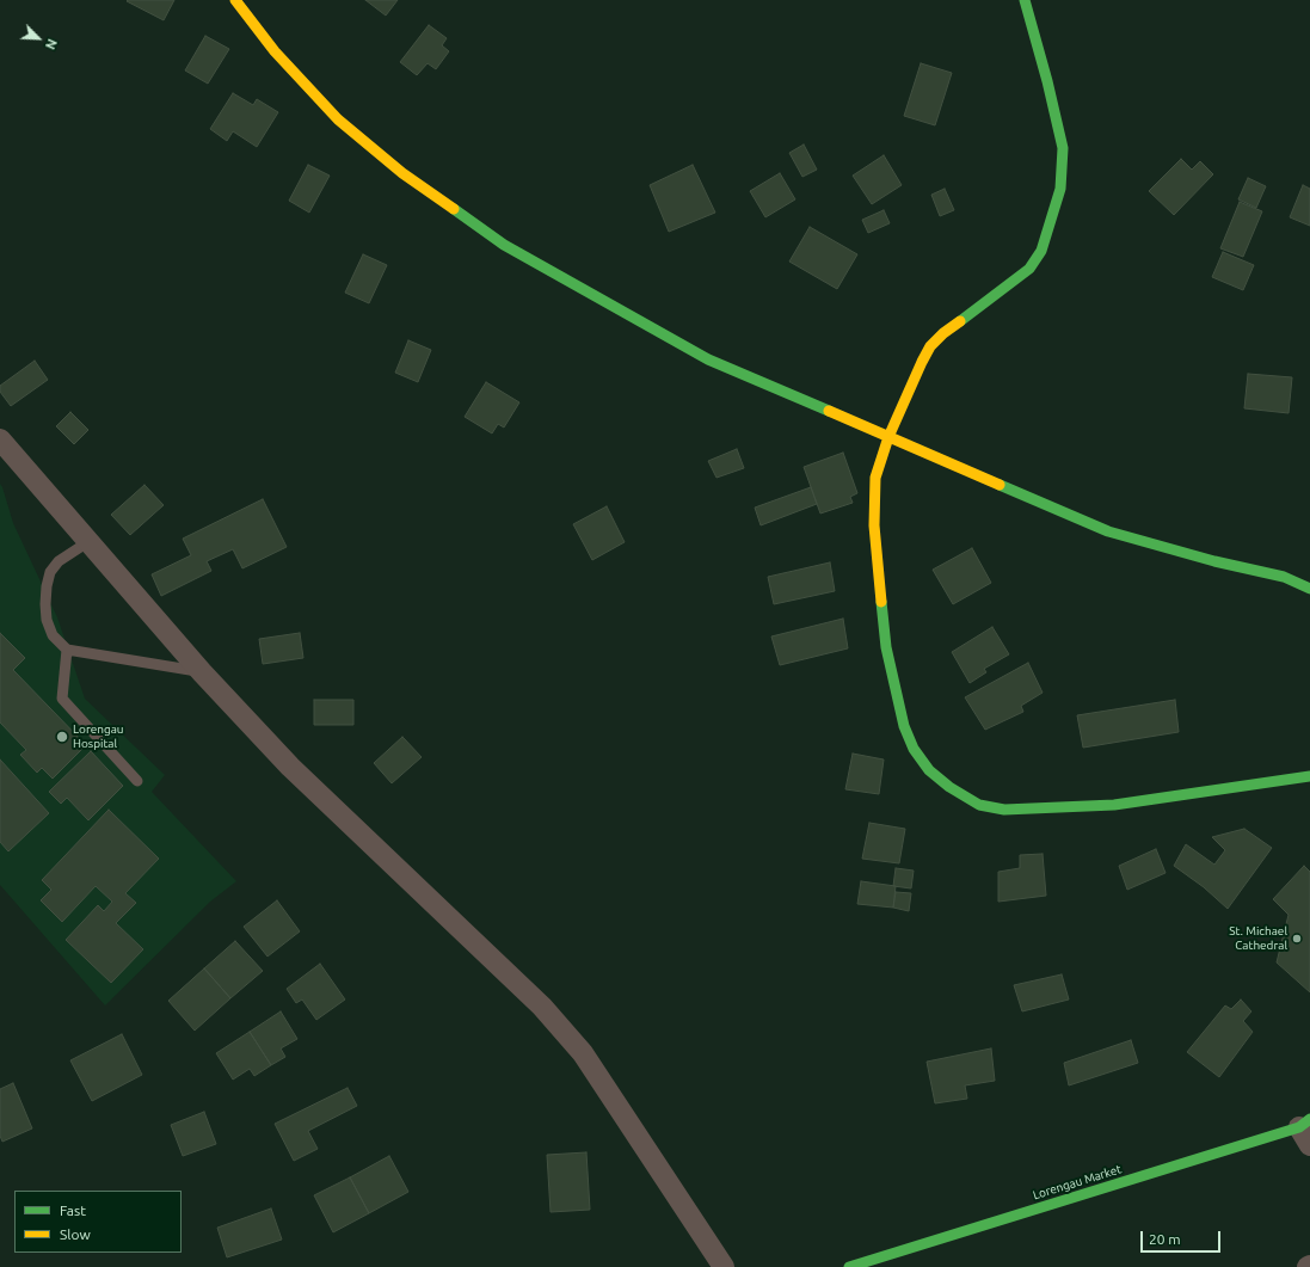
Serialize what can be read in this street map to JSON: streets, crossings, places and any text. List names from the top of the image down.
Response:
{
  "streets": {
    "street": ["Lorengau Market"]
  },
  "places": ["Lorengau Hospital", "St. Michael Cathedral"],
  "legend": ["Fast", "Slow"],
  "scale_bar": "20 m",
  "north": "bottom right"
}
